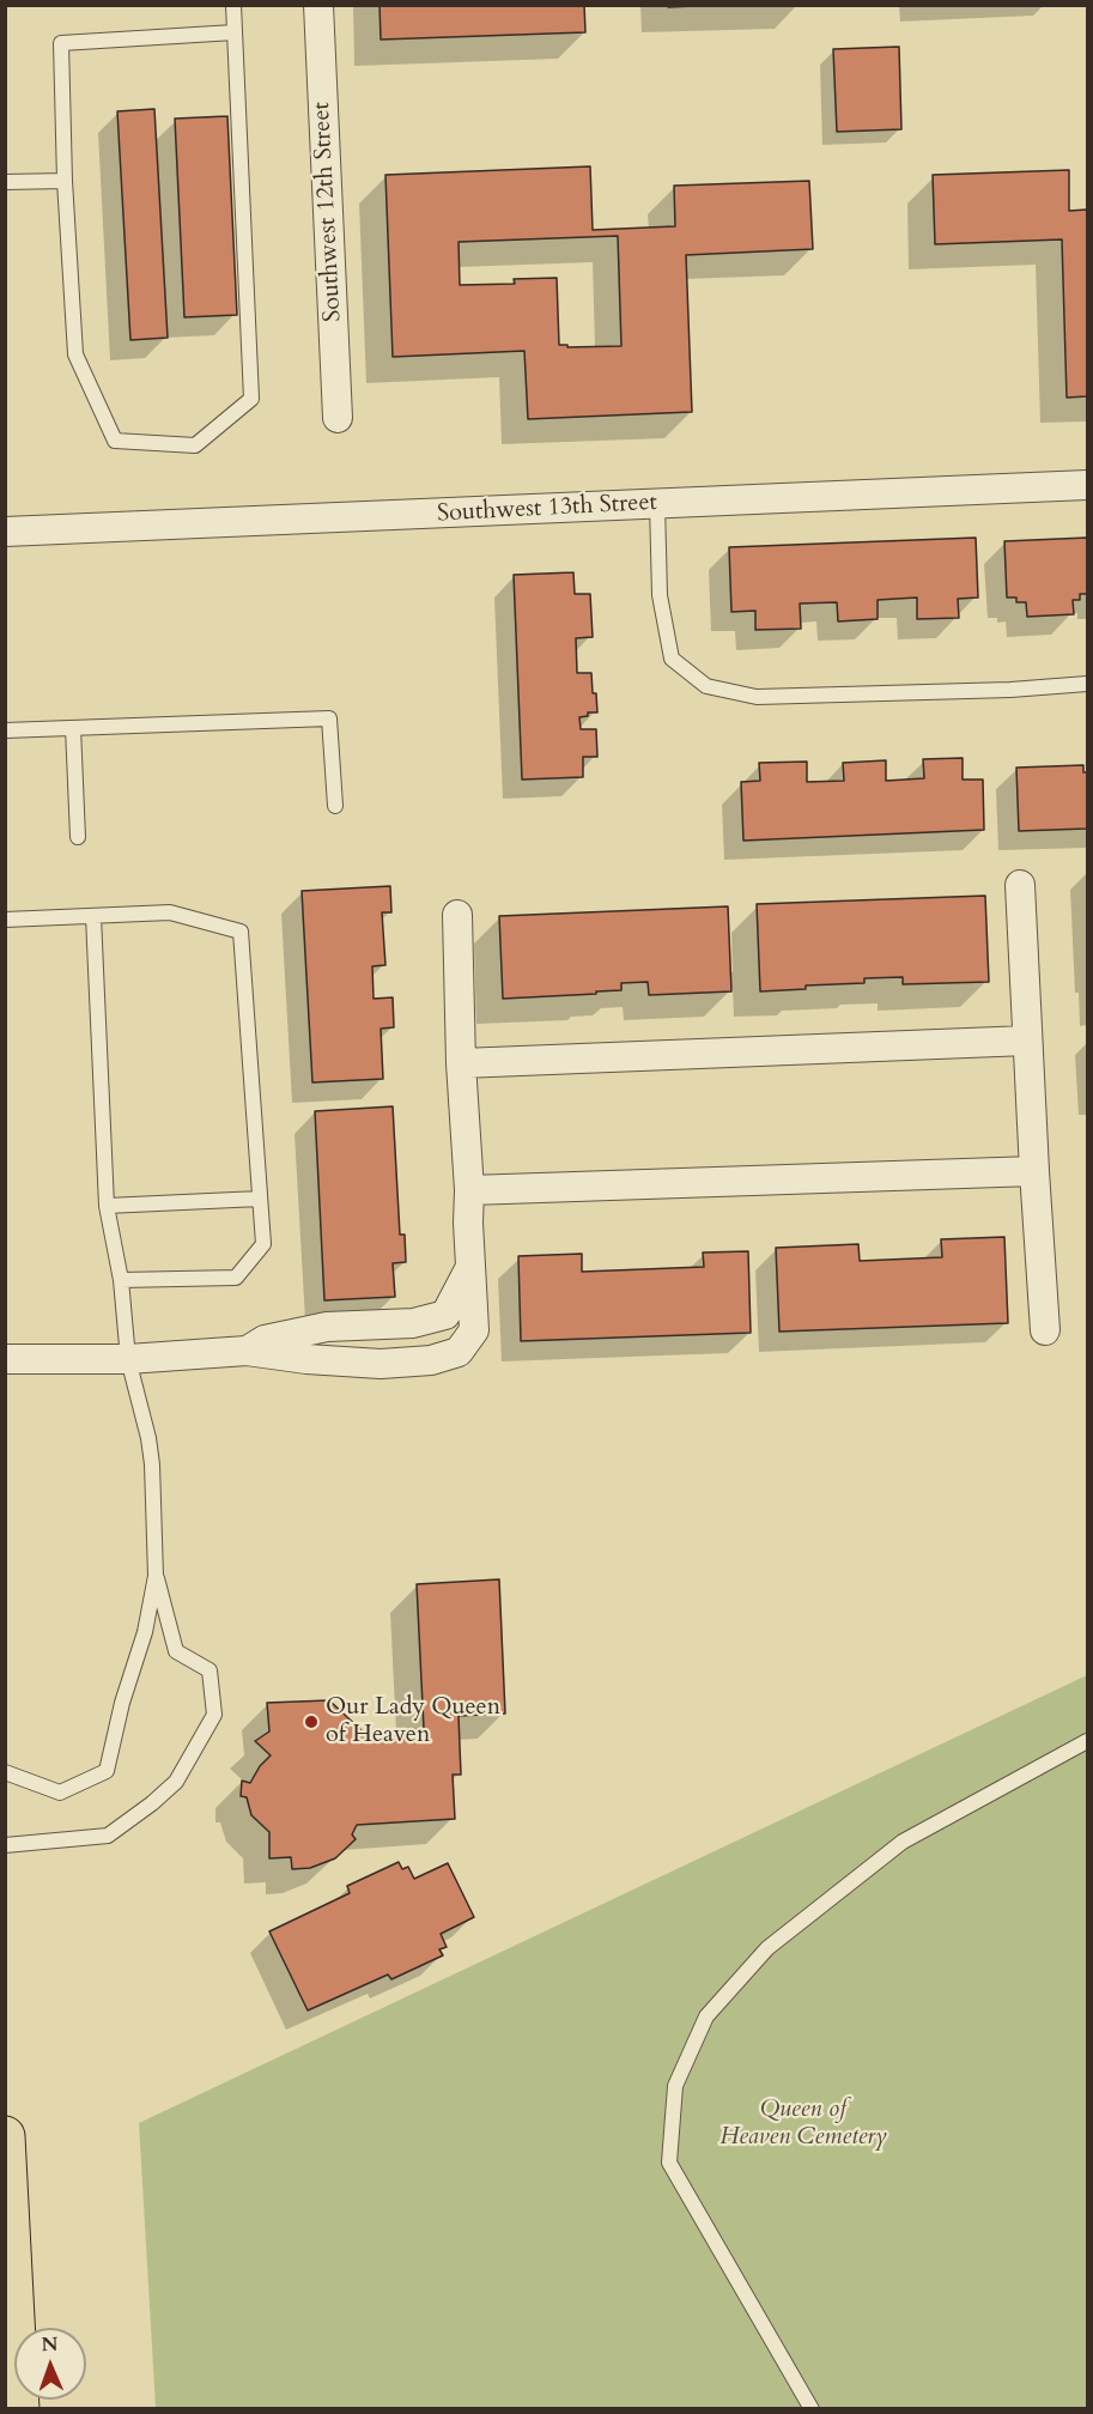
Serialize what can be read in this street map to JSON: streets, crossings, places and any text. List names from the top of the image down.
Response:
{
  "streets": {
    "street": ["Southwest 12th Street", "Southwest 13th Street"]
  },
  "parks": ["Queen of Heaven Cemetery"],
  "places": ["Our Lady Queen of Heaven"],
  "north": "top"
}
